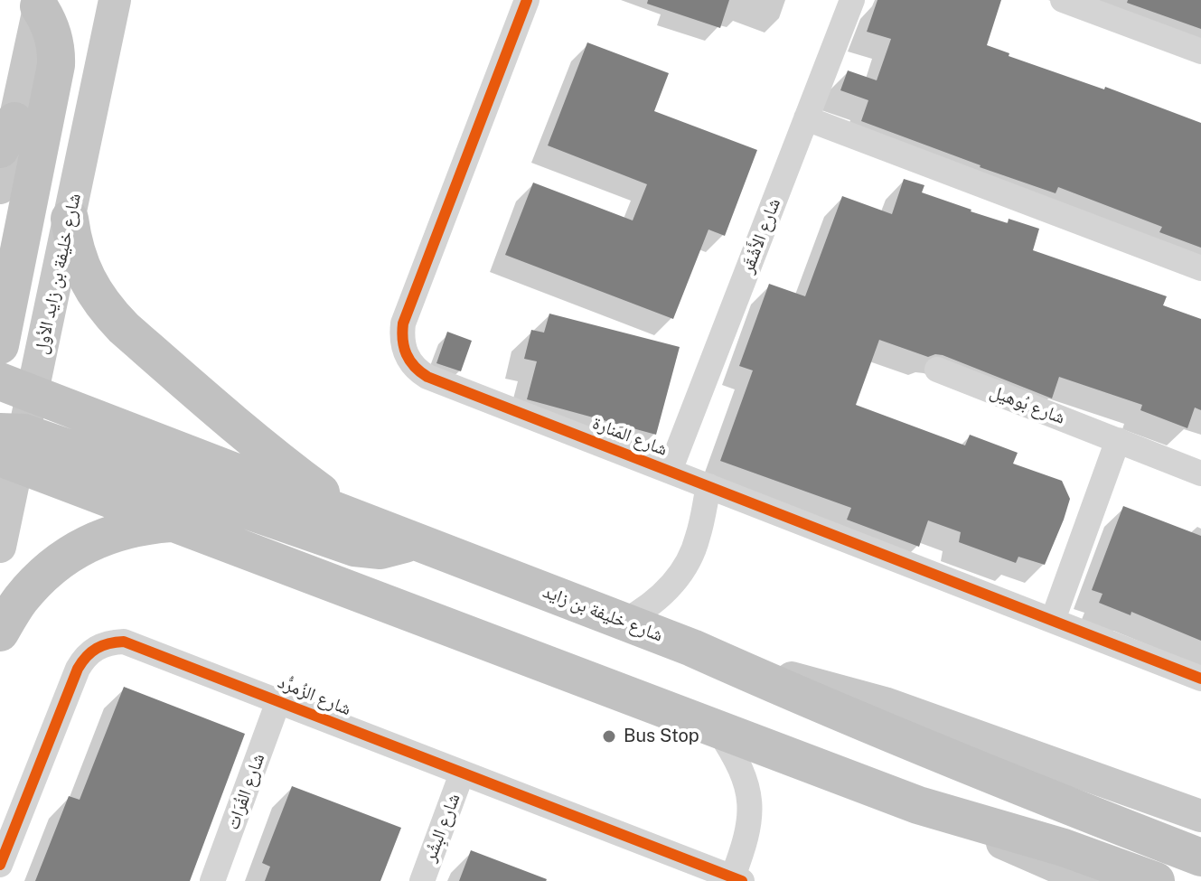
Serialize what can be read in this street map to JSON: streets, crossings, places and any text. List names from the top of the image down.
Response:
{
  "streets": {
    "highway": ["شارع خليفة بن زايد"],
    "main road": ["شارع خليفة بن زايد الأول"],
    "street": [
      "شارع الأَشْقَر",
      "شارع بُوهيل",
      "شارع المَنارة",
      "شارع الزُمرُّد",
      "شارع الفُرَات",
      "شارع البِشْر"
    ]
  },
  "crossings": [
    ["شارع الأَشْقَر", "شارع المَنارة"],
    ["شارع خليفة بن زايد الأول", "شارع خليفة بن زايد"],
    ["شارع الزُمرُّد", "شارع الفُرَات"],
    ["شارع الزُمرُّد", "شارع البِشْر"]
  ],
  "places": ["Bus Stop"]
}
